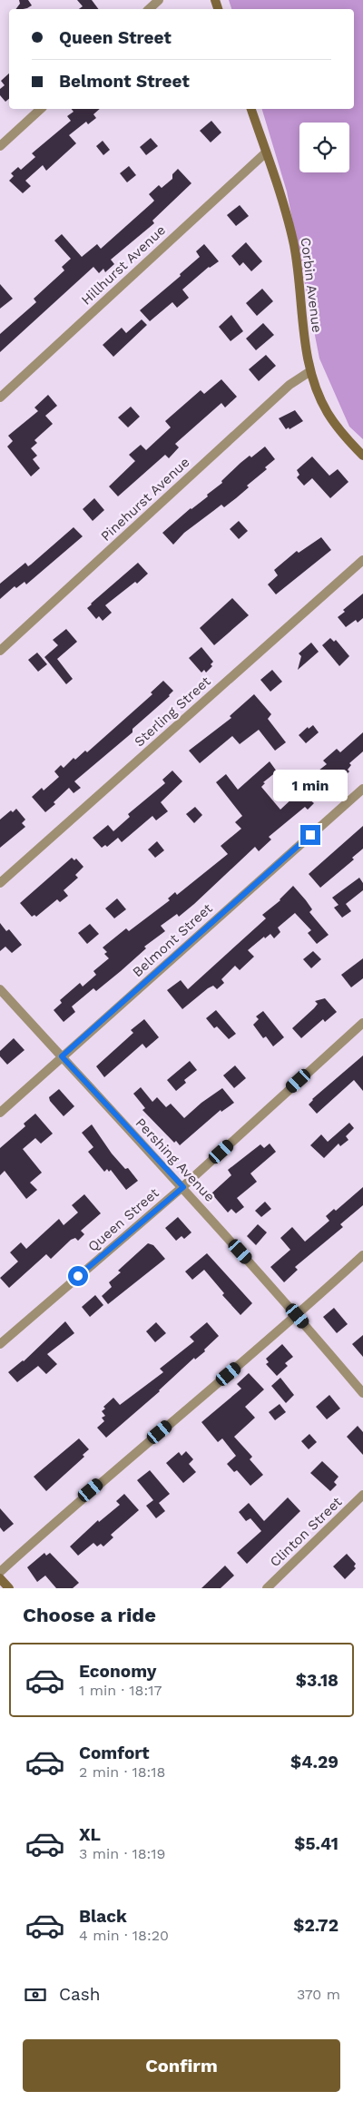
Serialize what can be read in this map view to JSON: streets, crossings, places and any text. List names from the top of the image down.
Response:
{
  "streets": {
    "main road": ["Corbin Avenue"],
    "street": [
      "Hillhurst Avenue",
      "Pinehurst Avenue",
      "Sterling Street",
      "Belmont Street",
      "Pershing Avenue",
      "Queen Street",
      "Clinton Street"
    ]
  },
  "crossings": [
    ["Hillhurst Avenue", "Corbin Avenue"],
    ["Corbin Avenue", "Pinehurst Avenue"],
    ["Belmont Street", "Pershing Avenue"],
    ["Pershing Avenue", "Queen Street"]
  ],
  "page": {
    "banner": ["Queen Street", "Belmont Street"],
    "bubble": "1 min",
    "heading": "Choose a ride",
    "list": [
      {
        "name": "Economy",
        "note": "1 min · 18:17",
        "value": "$3.18"
      },
      {
        "name": "Comfort",
        "note": "2 min · 18:18",
        "value": "$4.29"
      },
      {
        "name": "XL",
        "note": "3 min · 18:19",
        "value": "$5.41"
      },
      {
        "name": "Black",
        "note": "4 min · 18:20",
        "value": "$2.72"
      }
    ],
    "pay": ["Cash", "370 m"],
    "buttons": "Confirm"
  }
}
